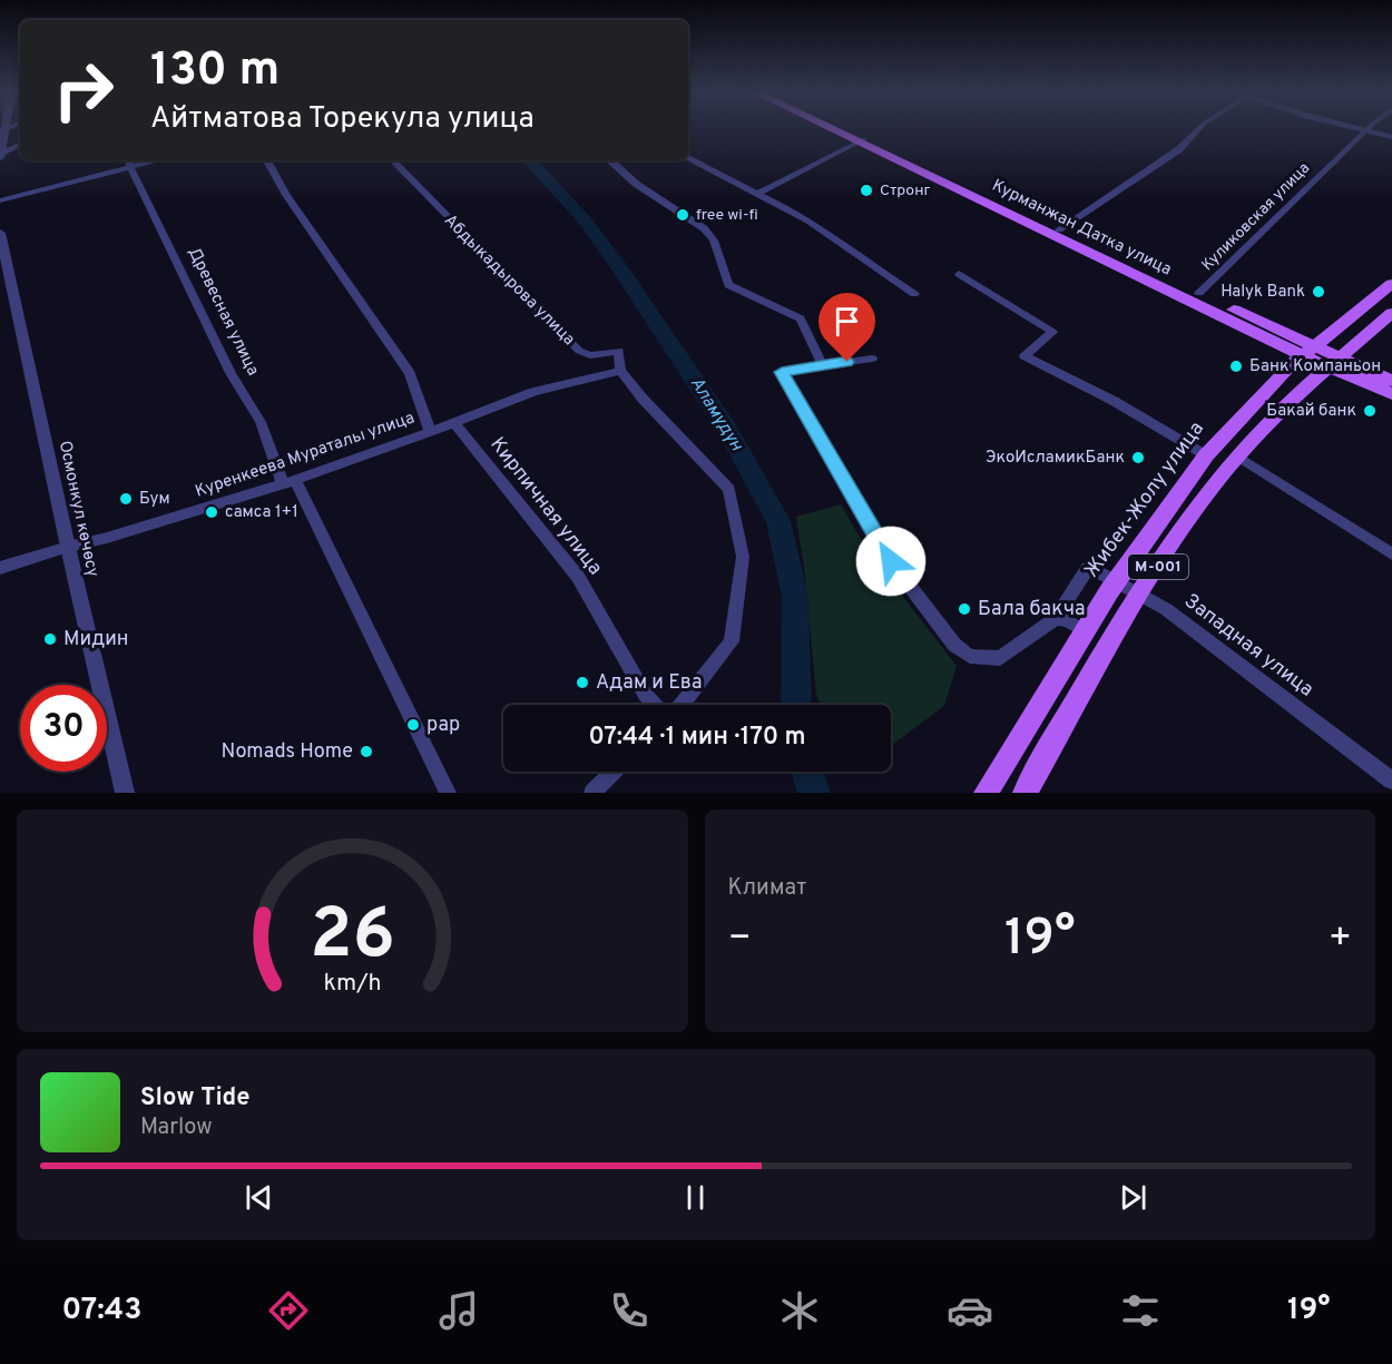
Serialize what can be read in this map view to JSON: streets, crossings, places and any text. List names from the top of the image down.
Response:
{
  "streets": {
    "main road": ["Курманжан Датка улица", "Жибек-Жолу улица", "М-001"],
    "street": [
      "Куликовская улица",
      "Абдыкадырова улица",
      "Древесная улица",
      "Куренкеева Мураталы улица",
      "Кирпичная улица",
      "Осмонкул көчөсү",
      "Западная улица"
    ]
  },
  "crossings": [
    ["Куликовская улица", "Курманжан Датка улица"],
    ["Курманжан Датка улица", "Жибек-Жолу улица"],
    ["Курманжан Датка улица", "М-001"],
    ["Абдыкадырова улица", "Куренкеева Мураталы улица"],
    ["Древесная улица", "Куренкеева Мураталы улица"],
    ["Куренкеева Мураталы улица", "Кирпичная улица"],
    ["Куренкеева Мураталы улица", "Осмонкул көчөсү"],
    ["Жибек-Жолу улица", "М-001"],
    ["Жибек-Жолу улица", "Западная улица"],
    ["М-001", "Западная улица"]
  ],
  "water": ["Аламүдүн"],
  "places": [
    "Стронг",
    "free wi-fi",
    "Halyk Bank",
    "Банк Компаньон",
    "Бакай банк",
    "ЭкоИсламикБанк",
    "Бум",
    "самса 1+1",
    "Бала бакча",
    "Мидин",
    "Адам и Ева",
    "pap",
    "Nomads Home"
  ],
  "page": {
    "turn": ["130 m", "Айтматова Торекула улица"],
    "limit": "30",
    "trip": "07:44 · 1 мин · 170 m",
    "tile": "Климат",
    "heat": ["−", "19°", "+"],
    "song": ["Slow Tide", "Marlow"],
    "tabs": ["07:43", "19°"],
    "gauge": ["26", "km/h"]
  }
}
